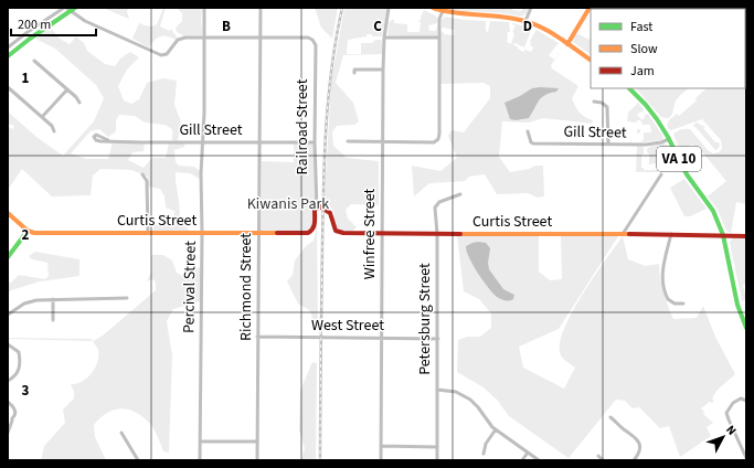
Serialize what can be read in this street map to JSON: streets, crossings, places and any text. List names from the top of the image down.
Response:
{
  "streets": {
    "street": [
      "Railroad Street",
      "Gill Street",
      "VA 10",
      "Curtis Street",
      "Winfree Street",
      "Percival Street",
      "Richmond Street",
      "Petersburg Street",
      "West Street"
    ]
  },
  "crossings": [
    ["Railroad Street", "Gill Street"],
    ["Railroad Street", "Curtis Street"],
    ["Railroad Street", "Richmond Street"],
    ["Gill Street", "VA 10"],
    ["Gill Street", "Percival Street"],
    ["Gill Street", "Richmond Street"],
    ["VA 10", "Curtis Street"],
    ["Curtis Street", "Winfree Street"],
    ["Curtis Street", "Percival Street"],
    ["Curtis Street", "Richmond Street"],
    ["Curtis Street", "Petersburg Street"],
    ["Winfree Street", "West Street"],
    ["Richmond Street", "West Street"],
    ["Petersburg Street", "West Street"]
  ],
  "parks": ["Kiwanis Park"],
  "legend": ["Fast", "Slow", "Jam"],
  "scale_bar": "200 m",
  "north": "top right",
  "grid": {
    "columns": ["B", "C", "D"],
    "rows": ["1", "2", "3"]
  }
}
